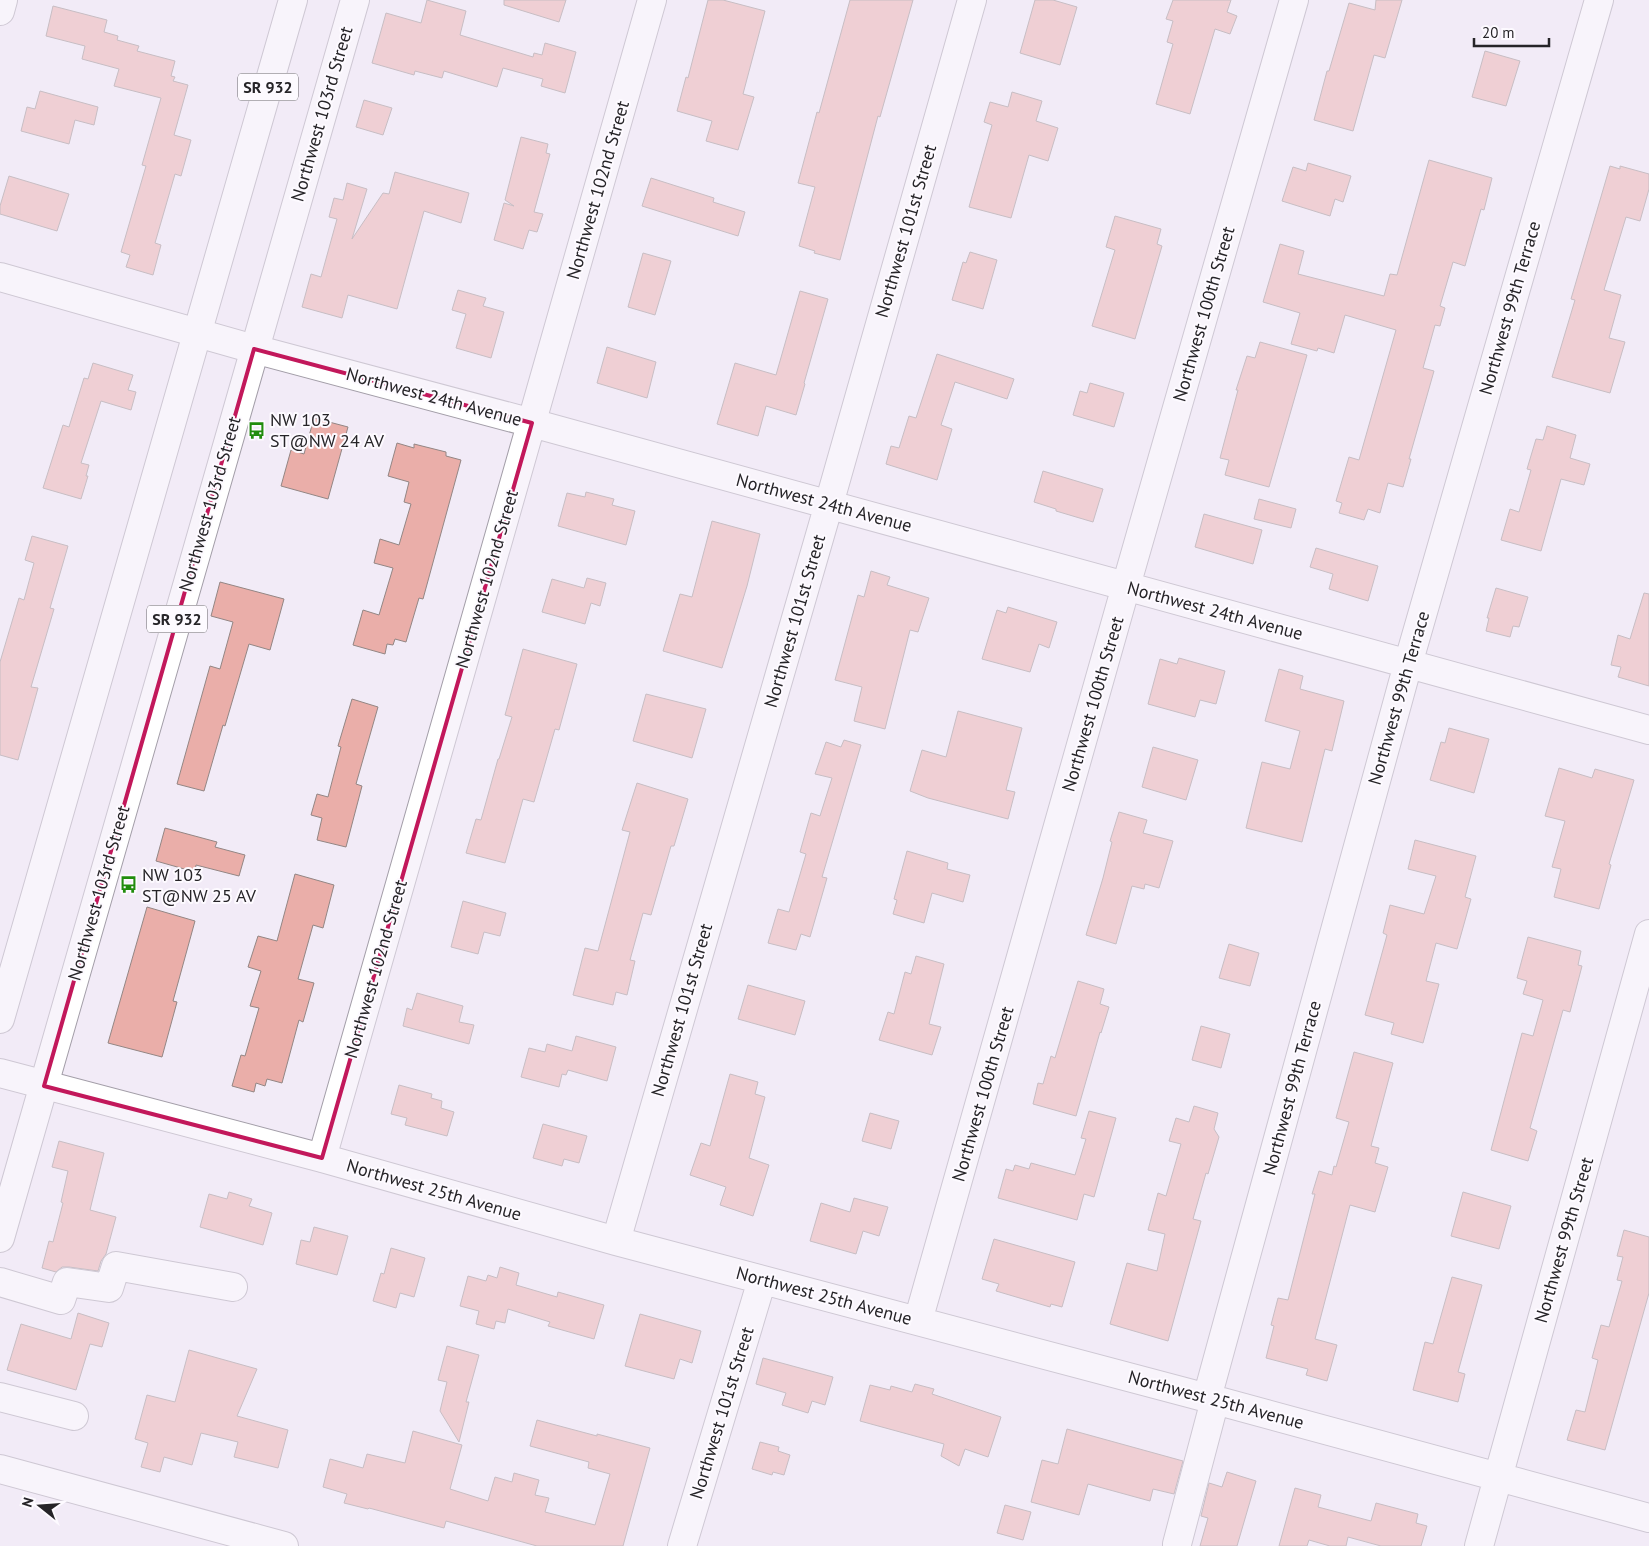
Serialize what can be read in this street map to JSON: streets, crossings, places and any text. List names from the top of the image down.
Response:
{
  "streets": {
    "street": [
      "SR 932",
      "Northwest 103rd Street",
      "Northwest 102nd Street",
      "Northwest 101st Street",
      "Northwest 99th Terrace",
      "Northwest 100th Street",
      "Northwest 24th Avenue",
      "Northwest 25th Avenue",
      "Northwest 99th Street"
    ]
  },
  "crossings": [
    ["SR 932", "Northwest 24th Avenue"],
    ["Northwest 103rd Street", "Northwest 24th Avenue"],
    ["Northwest 103rd Street", "Northwest 25th Avenue"],
    ["Northwest 102nd Street", "Northwest 24th Avenue"],
    ["Northwest 102nd Street", "Northwest 25th Avenue"],
    ["Northwest 101st Street", "Northwest 24th Avenue"],
    ["Northwest 101st Street", "Northwest 25th Avenue"],
    ["Northwest 99th Terrace", "Northwest 24th Avenue"],
    ["Northwest 99th Terrace", "Northwest 25th Avenue"],
    ["Northwest 100th Street", "Northwest 24th Avenue"],
    ["Northwest 100th Street", "Northwest 25th Avenue"],
    ["Northwest 25th Avenue", "Northwest 99th Street"]
  ],
  "places": {
    "bus stop": ["NW 103 ST@NW 24 AV", "NW 103 ST@NW 25 AV"]
  },
  "scale_bar": "20 m",
  "north": "left"
}
